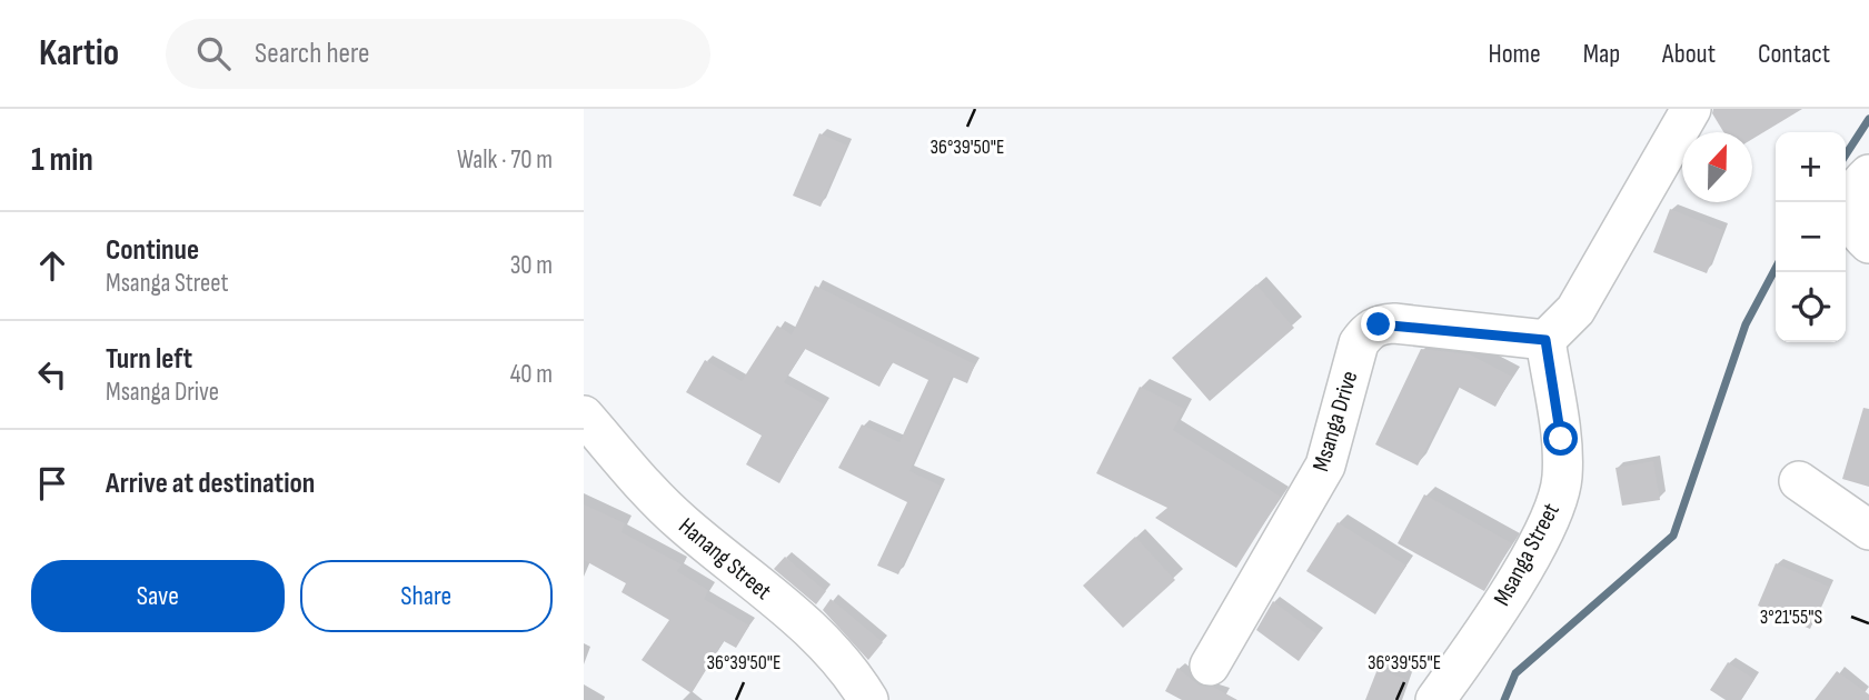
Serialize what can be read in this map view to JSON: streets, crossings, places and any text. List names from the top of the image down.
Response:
{
  "streets": {
    "street": ["Msanga Drive", "Msanga Street", "Hanang Street"]
  },
  "crossings": [
    ["Msanga Drive", "Msanga Street"]
  ],
  "north": "top",
  "page": {
    "header": "Kartio",
    "search": "Search here",
    "nav": [
      "Home",
      "Map",
      "About",
      "Contact"
    ],
    "heading": ["1 min", "Walk · 70 m"],
    "map_buttons": ["+", "−"],
    "list": [
      ["Continue", "Msanga Street", "30 m"],
      ["Turn left", "Msanga Drive", "40 m"],
      "Arrive at destination"
    ],
    "buttons": ["Save", "Share"]
  },
  "coordinates": ["36°39'50\"E", "3°21'55\"S", "36°39'55\"E"]
}
